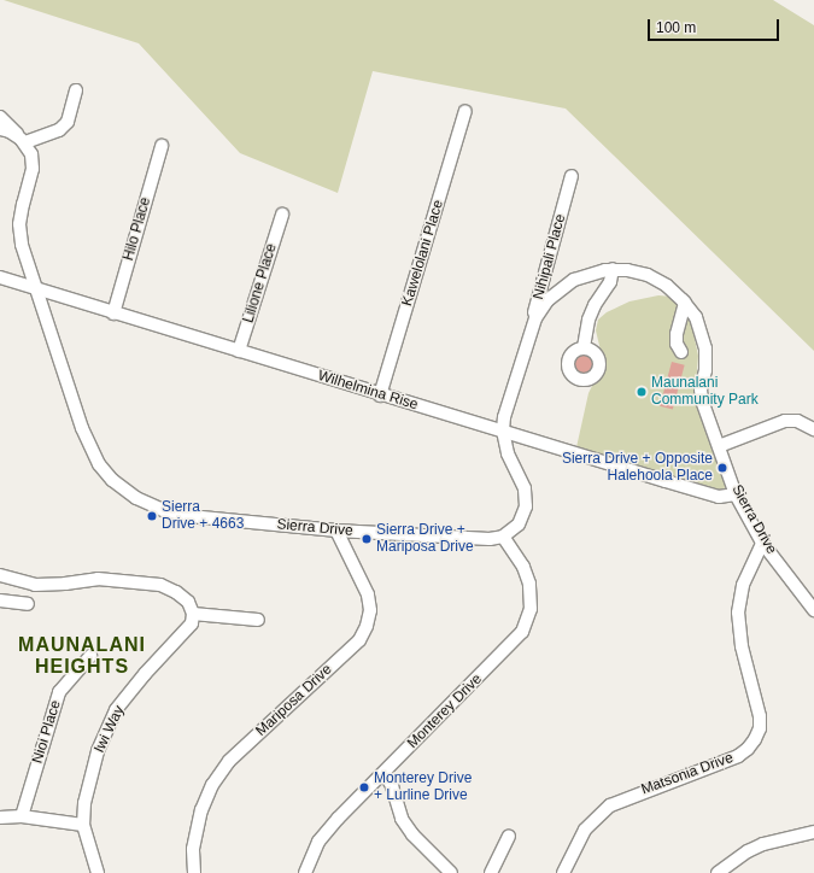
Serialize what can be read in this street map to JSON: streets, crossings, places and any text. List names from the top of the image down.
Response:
{
  "streets": {
    "street": [
      "Hilo Place",
      "Kawelolani Place",
      "Nihipali Place",
      "Lilione Place",
      "Wilhelmina Rise",
      "Sierra Drive",
      "Mariposa Drive",
      "Monterey Drive",
      "Iwi Way",
      "Nioi Place",
      "Matsonia Drive"
    ]
  },
  "crossings": [
    ["Hilo Place", "Wilhelmina Rise"],
    ["Kawelolani Place", "Wilhelmina Rise"],
    ["Nihipali Place", "Sierra Drive"],
    ["Lilione Place", "Wilhelmina Rise"],
    ["Wilhelmina Rise", "Sierra Drive"],
    ["Sierra Drive", "Mariposa Drive"],
    ["Sierra Drive", "Monterey Drive"],
    ["Sierra Drive", "Matsonia Drive"]
  ],
  "districts": ["MAUNALANI HEIGHTS"],
  "places": [
    "Maunalani Community Park",
    "Sierra Drive + Opposite Halehoola Place",
    "Sierra Drive + 4663",
    "Sierra Drive + Mariposa Drive",
    "Monterey Drive + Lurline Drive"
  ],
  "scale_bar": "100 m"
}
